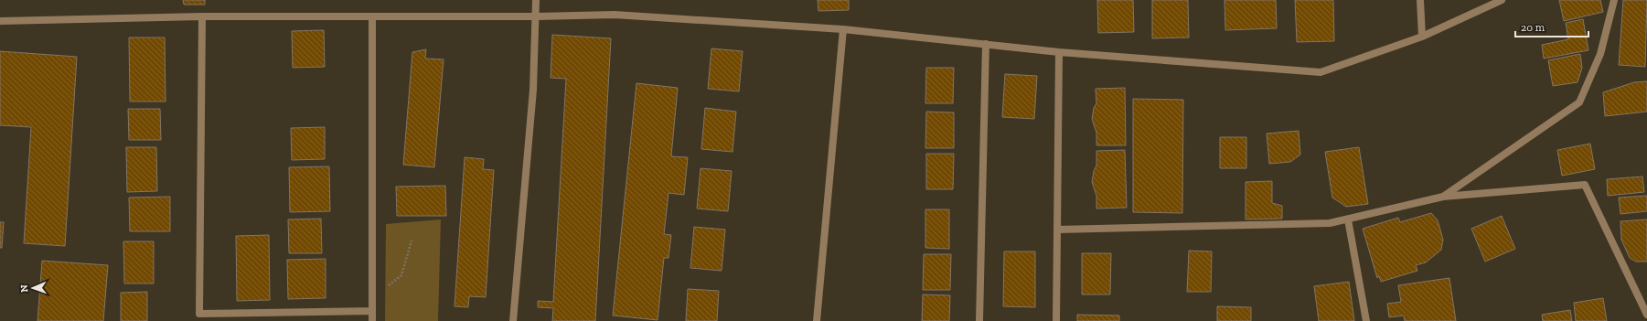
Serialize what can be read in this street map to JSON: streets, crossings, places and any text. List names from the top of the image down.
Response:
{
  "scale_bar": "20 m",
  "north": "left"
}
